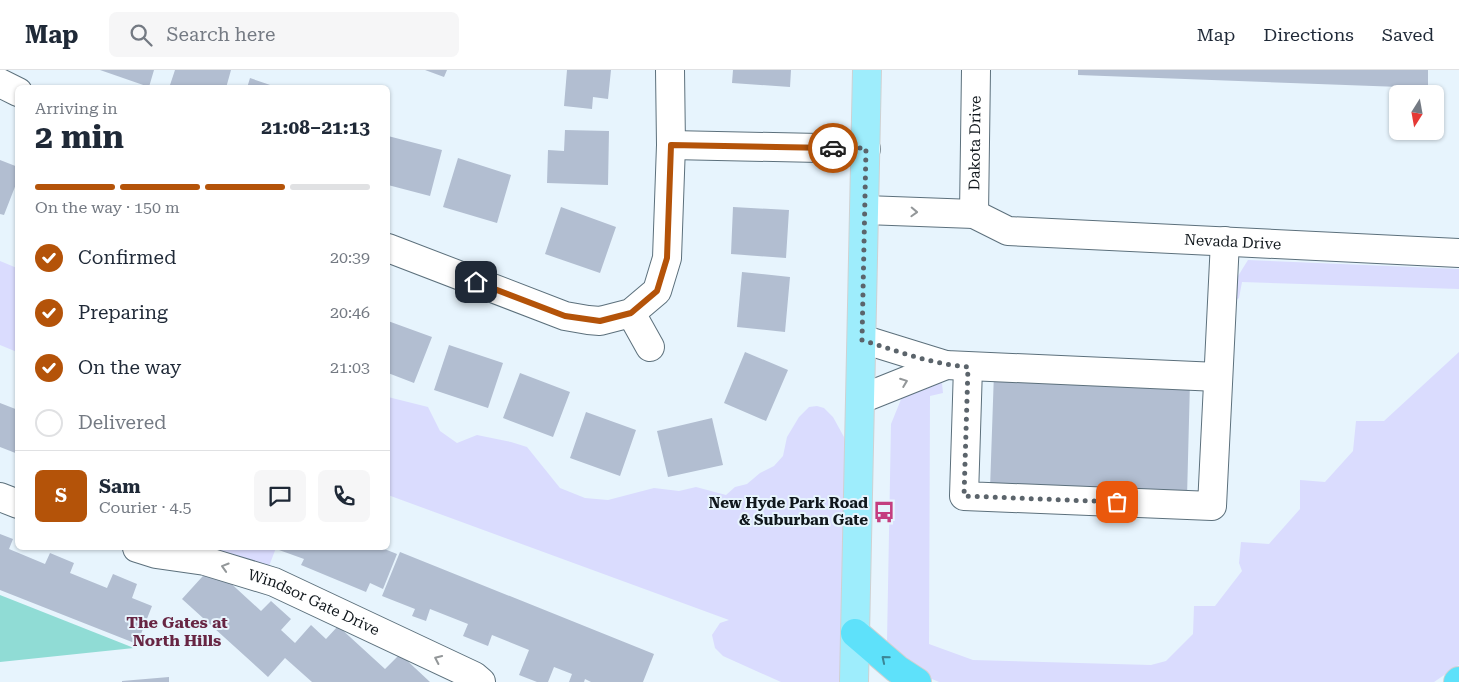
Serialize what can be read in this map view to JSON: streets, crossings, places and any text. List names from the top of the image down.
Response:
{
  "streets": {
    "street": ["Dakota Drive", "Nevada Drive", "Windsor Gate Drive"]
  },
  "crossings": [
    ["Dakota Drive", "Nevada Drive"]
  ],
  "one_way": ["Windsor Gate Drive"],
  "districts": ["The Gates at North Hills"],
  "places": {
    "bus stop": ["New Hyde Park Road & Suburban Gate"]
  },
  "north": "bottom",
  "page": {
    "header": "Map",
    "search": "Search here",
    "nav": ["Map", "Directions", "Saved"],
    "heading": ["2 min", "Arriving in", "21:08–21:13"],
    "panel": ["Sam", "Courier · 4.5"],
    "bar": "On the way · 150 m",
    "list": [
      ["Confirmed", "20:39"],
      ["Preparing", "20:46"],
      ["On the way", "21:03"],
      "Delivered"
    ],
    "round": "S"
  }
}
